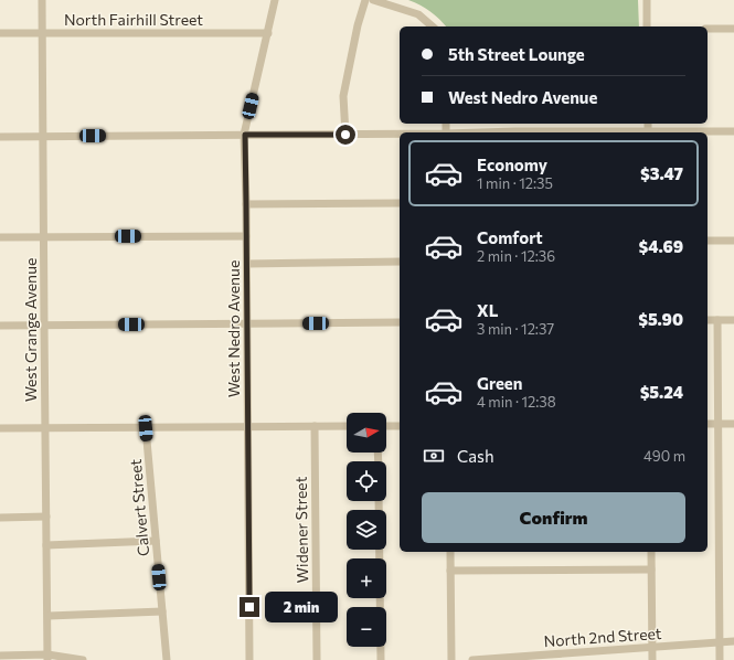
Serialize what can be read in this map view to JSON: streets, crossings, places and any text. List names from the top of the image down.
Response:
{
  "streets": {
    "street": [
      "North Fairhill Street",
      "West Nedro Avenue",
      "West Grange Avenue",
      "Calvert Street",
      "Widener Street",
      "North 2nd Street"
    ]
  },
  "crossings": [
    ["North Fairhill Street", "West Nedro Avenue"],
    ["North Fairhill Street", "West Grange Avenue"]
  ],
  "north": "right",
  "page": {
    "banner": ["5th Street Lounge", "West Nedro Avenue"],
    "list": [
      {
        "name": "Economy",
        "note": "1 min · 12:35",
        "value": "$3.47"
      },
      {
        "name": "Comfort",
        "note": "2 min · 12:36",
        "value": "$4.69"
      },
      {
        "name": "XL",
        "note": "3 min · 12:37",
        "value": "$5.90"
      },
      {
        "name": "Green",
        "note": "4 min · 12:38",
        "value": "$5.24"
      }
    ],
    "map_buttons": ["+", "−"],
    "pay": ["Cash", "490 m"],
    "buttons": "Confirm",
    "bubble": "2 min"
  }
}
